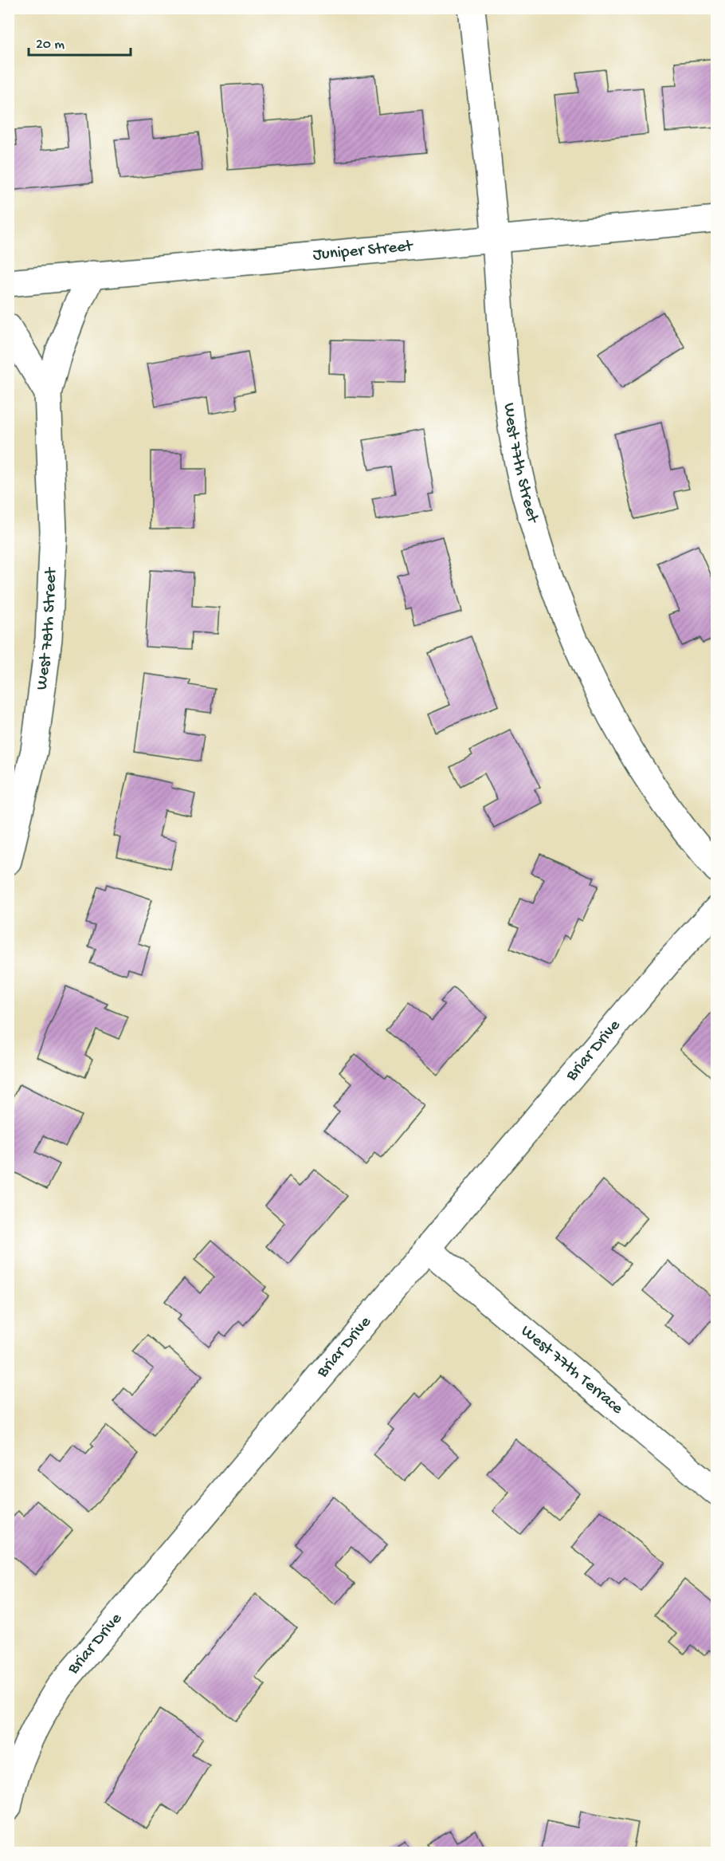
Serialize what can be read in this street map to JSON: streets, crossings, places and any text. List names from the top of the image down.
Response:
{
  "streets": {
    "street": [
      "Juniper Street",
      "West 77th Street",
      "West 78th Street",
      "Briar Drive",
      "West 77th Terrace"
    ]
  },
  "crossings": [
    ["Juniper Street", "West 77th Street"],
    ["Juniper Street", "West 78th Street"],
    ["Briar Drive", "West 77th Terrace"]
  ],
  "scale_bar": "20 m"
}
